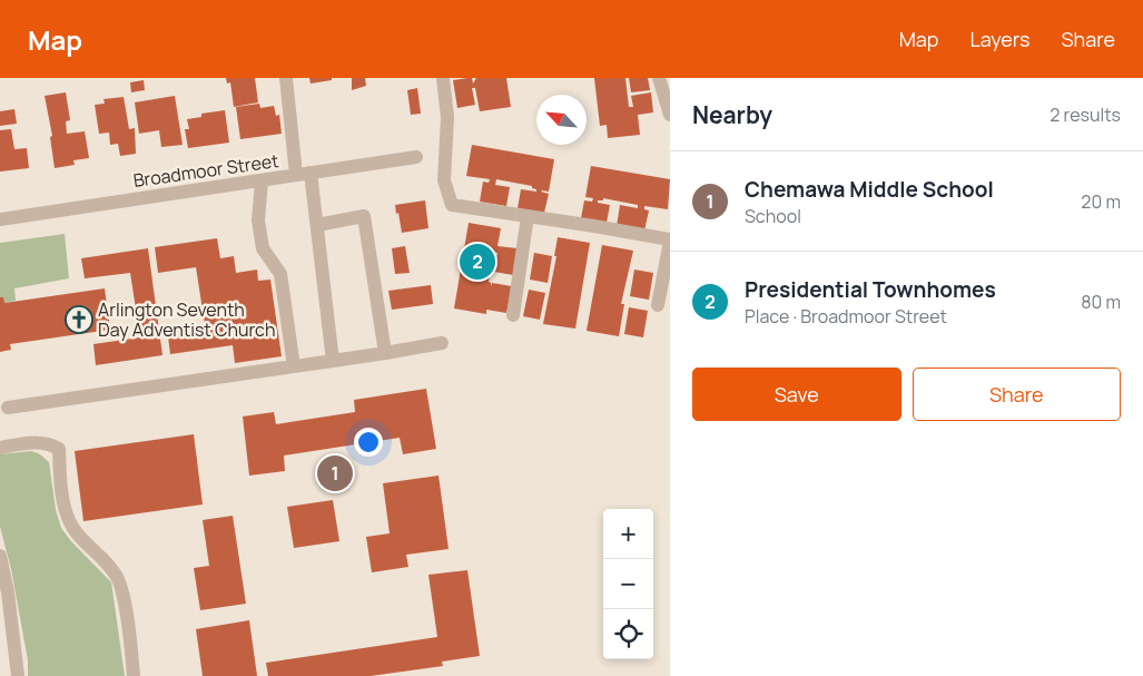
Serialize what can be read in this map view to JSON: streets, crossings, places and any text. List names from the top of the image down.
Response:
{
  "streets": {
    "street": ["Broadmoor Street"]
  },
  "places": {
    "church": ["Arlington Seventh Day Adventist Church"]
  },
  "north": "top left",
  "page": {
    "header": "Map",
    "nav": ["Map", "Layers", "Share"],
    "heading": ["Nearby", "2 results"],
    "list": [
      {
        "mark": "1",
        "name": "Chemawa Middle School",
        "note": "School",
        "value": "20 m"
      },
      {
        "mark": "2",
        "name": "Presidential Townhomes",
        "note": "Place · Broadmoor Street",
        "value": "80 m"
      }
    ],
    "pins": ["2", "1"],
    "buttons": ["Save", "Share"],
    "map_buttons": ["+", "−"]
  }
}
